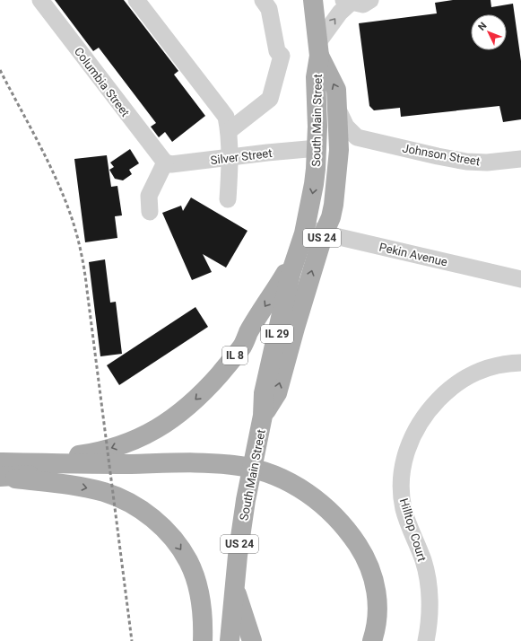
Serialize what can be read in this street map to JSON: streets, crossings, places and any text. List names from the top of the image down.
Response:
{
  "streets": {
    "main road": [
      "South Main Street",
      "US 24",
      "IL 29",
      "IL 8"
    ],
    "street": [
      "Columbia Street",
      "Johnson Street",
      "Silver Street",
      "Pekin Avenue",
      "Hilltop Court"
    ]
  },
  "crossings": [
    ["Columbia Street", "Silver Street"],
    ["South Main Street", "Johnson Street"],
    ["South Main Street", "Silver Street"],
    ["South Main Street", "Pekin Avenue"],
    ["South Main Street", "IL 8"]
  ],
  "north": "top left"
}
